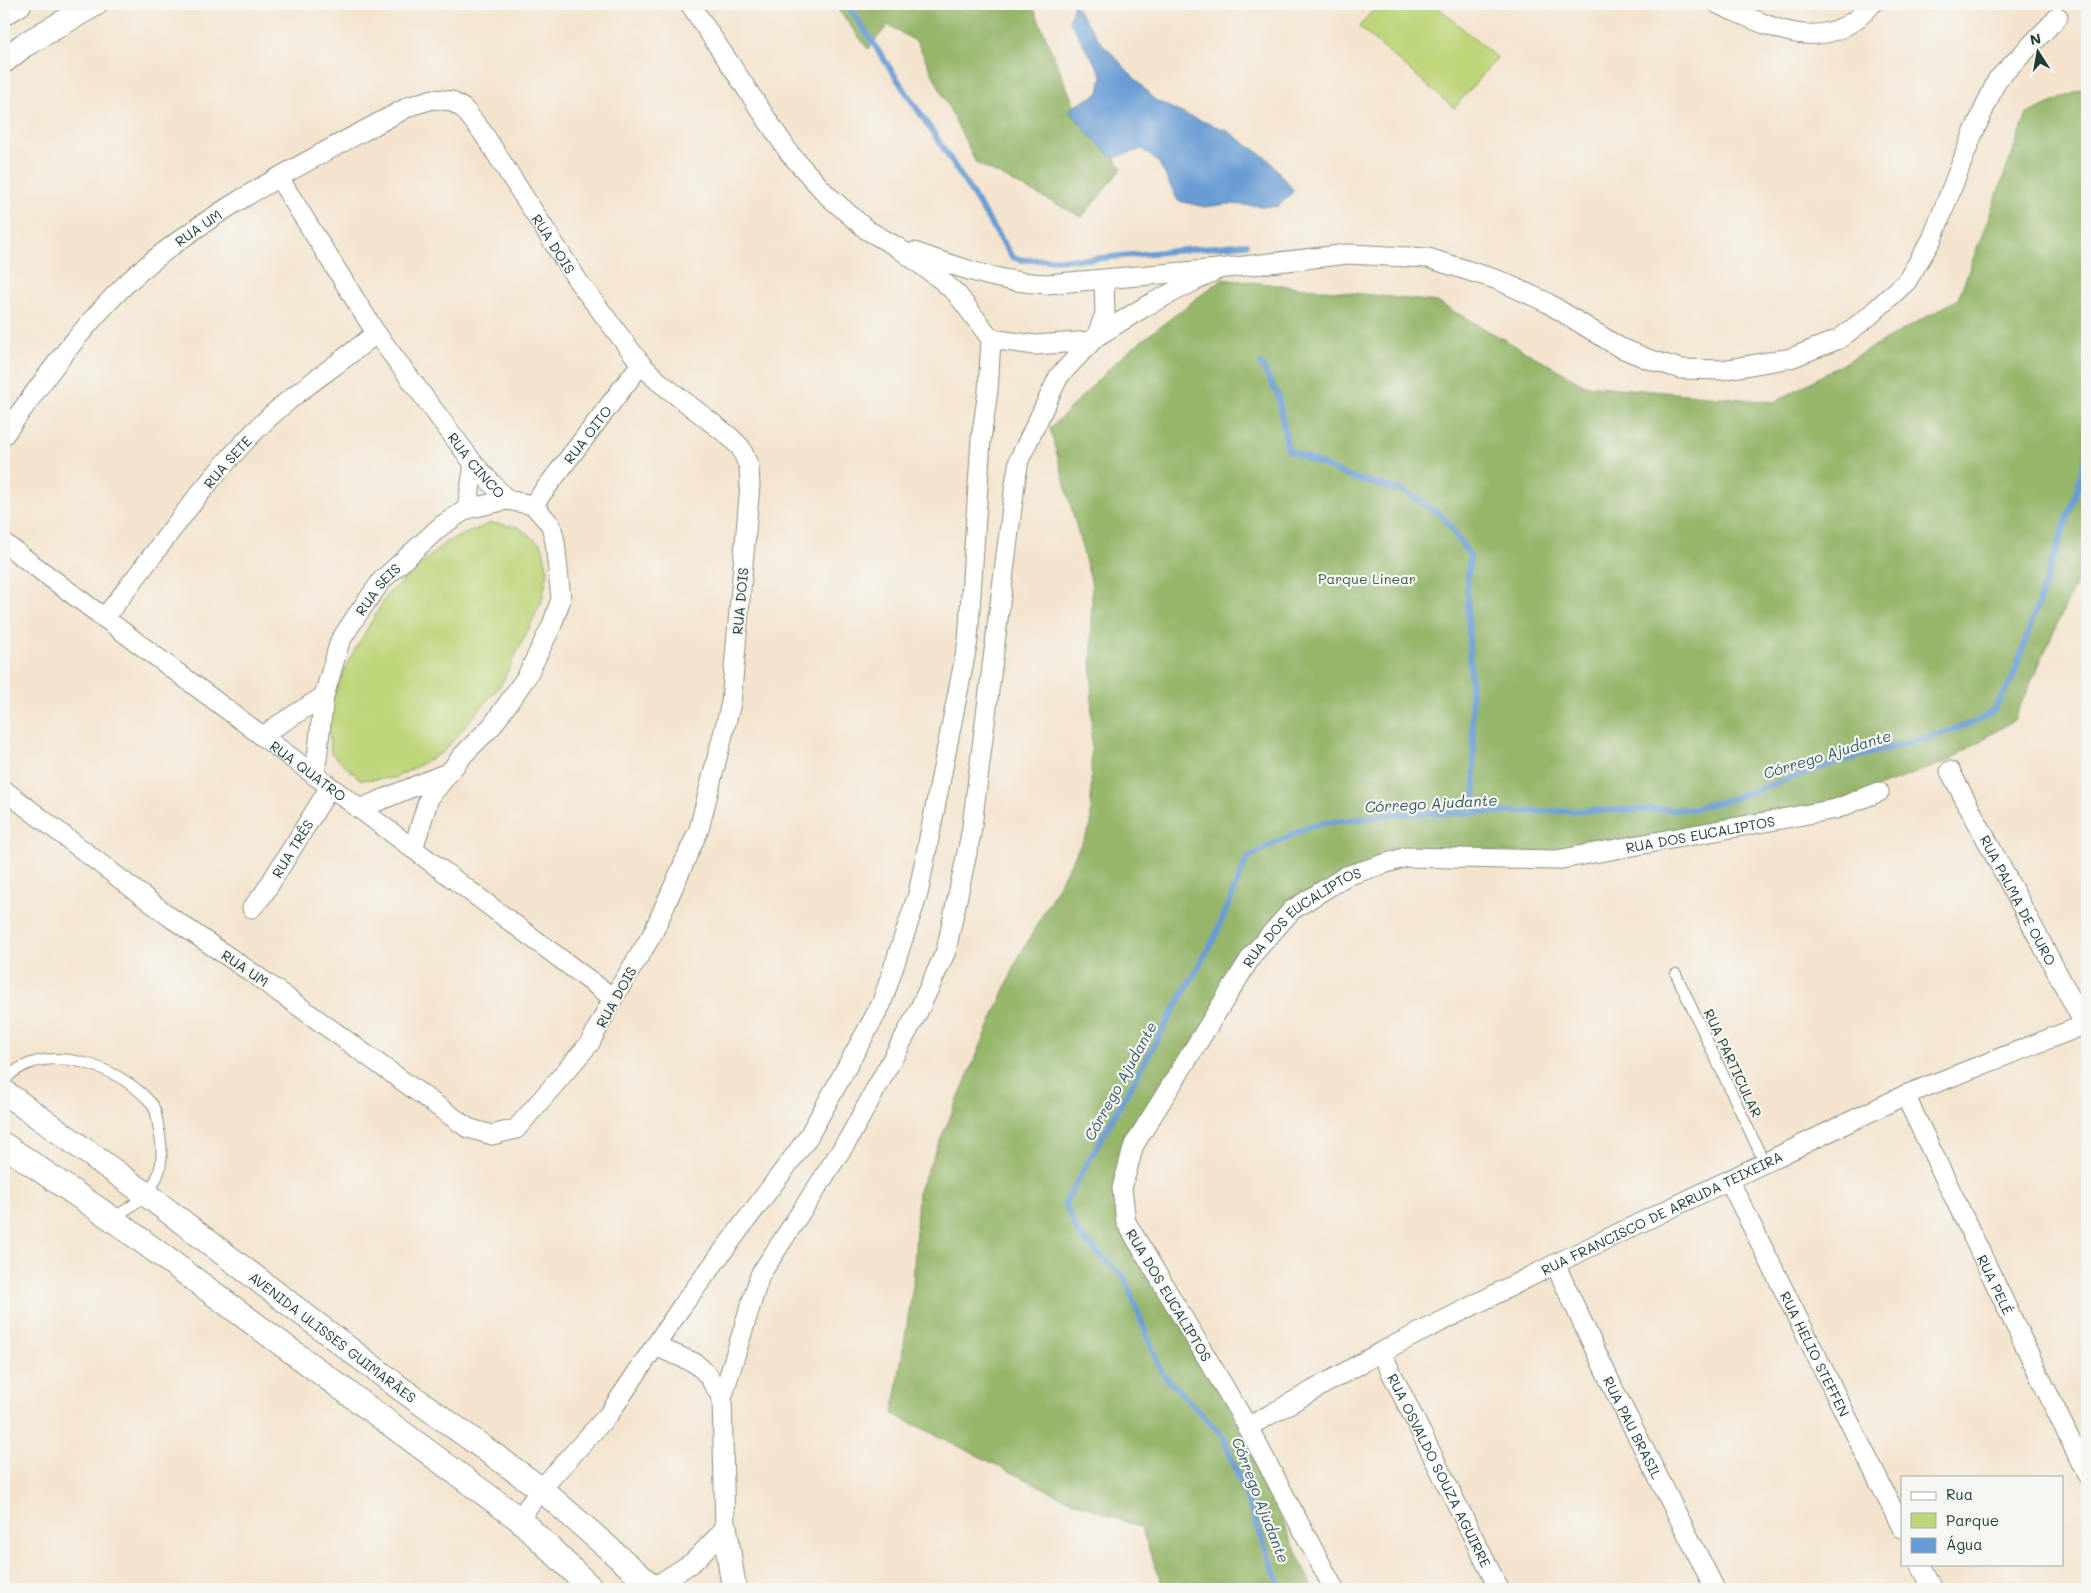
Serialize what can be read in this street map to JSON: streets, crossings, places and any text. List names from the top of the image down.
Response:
{
  "streets": {
    "street": [
      "RUA UM",
      "RUA DOIS",
      "RUA OITO",
      "RUA SETE",
      "RUA CINCO",
      "RUA SEIS",
      "RUA QUATRO",
      "RUA DOS EUCALIPTOS",
      "RUA TRÊS",
      "RUA PALMA DE OURO",
      "RUA FRANCISCO DE ARRUDA TEIXEIRA",
      "RUA PELÉ",
      "AVENIDA ULISSES GUIMARÃES",
      "RUA HELIO STEFFEN",
      "RUA PAU BRASIL",
      "RUA OSVALDO SOUZA AGUIRRE"
    ],
    "lane": ["RUA PARTICULAR"]
  },
  "crossings": [
    ["RUA UM", "RUA DOIS"],
    ["RUA UM", "RUA CINCO"],
    ["RUA DOIS", "RUA OITO"],
    ["RUA DOIS", "RUA QUATRO"],
    ["RUA OITO", "RUA CINCO"],
    ["RUA SETE", "RUA CINCO"],
    ["RUA SETE", "RUA QUATRO"],
    ["RUA CINCO", "RUA SEIS"],
    ["RUA SEIS", "RUA QUATRO"],
    ["RUA QUATRO", "RUA TRÊS"],
    ["RUA DOS EUCALIPTOS", "RUA FRANCISCO DE ARRUDA TEIXEIRA"],
    ["RUA PALMA DE OURO", "RUA FRANCISCO DE ARRUDA TEIXEIRA"],
    ["RUA PARTICULAR", "RUA FRANCISCO DE ARRUDA TEIXEIRA"],
    ["RUA FRANCISCO DE ARRUDA TEIXEIRA", "RUA PELÉ"],
    ["RUA FRANCISCO DE ARRUDA TEIXEIRA", "RUA HELIO STEFFEN"],
    ["RUA FRANCISCO DE ARRUDA TEIXEIRA", "RUA PAU BRASIL"],
    ["RUA FRANCISCO DE ARRUDA TEIXEIRA", "RUA OSVALDO SOUZA AGUIRRE"]
  ],
  "water": ["Córrego Ajudante"],
  "parks": ["Parque Linear"],
  "legend": ["Rua", "Parque", "Água"],
  "north": "top"
}
